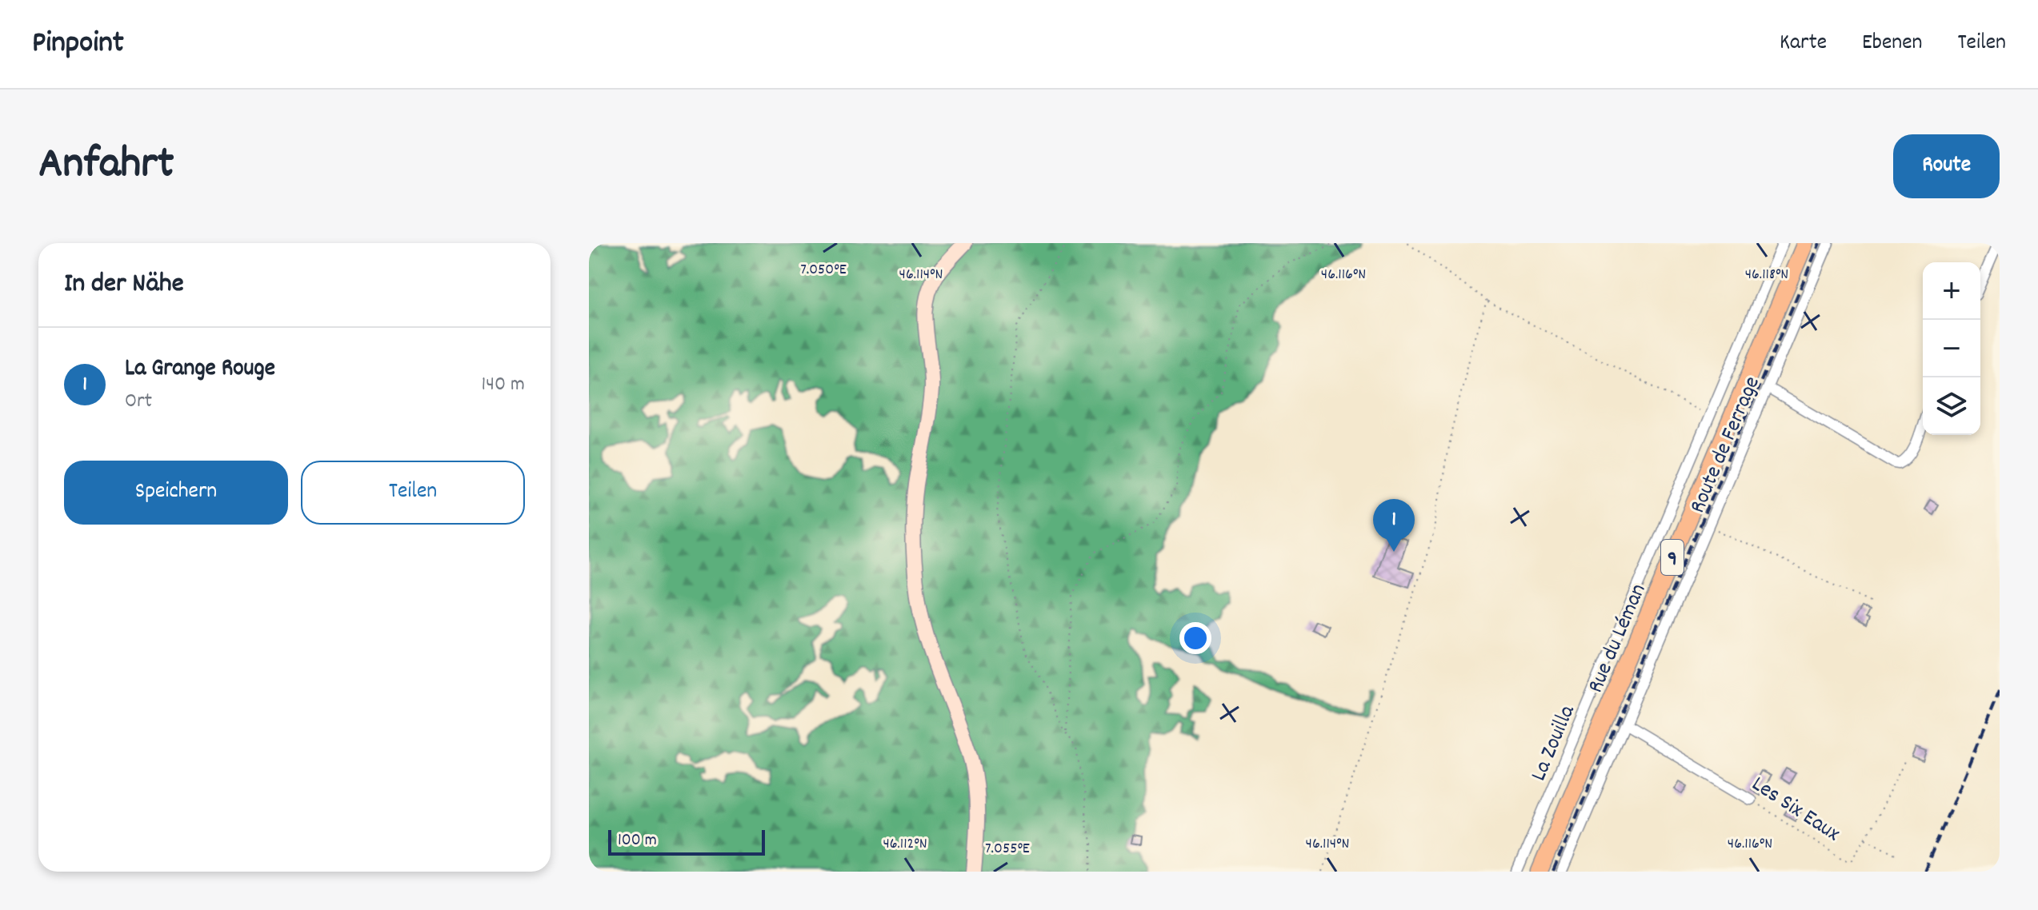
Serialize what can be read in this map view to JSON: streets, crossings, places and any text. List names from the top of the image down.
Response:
{
  "streets": {
    "main road": ["9", "Rue du Léman"],
    "street": ["Route de Ferrage", "La Zouilla", "Les Six Eaux"]
  },
  "crossings": [
    ["Route de Ferrage", "Les Six Eaux"]
  ],
  "scale_bar": "100 m",
  "page": {
    "header": "Pinpoint",
    "nav": ["Karte", "Ebenen", "Teilen"],
    "title": "Anfahrt",
    "buttons": [
      "Route",
      ["Speichern", "Teilen"]
    ],
    "heading": "In der Nähe",
    "map_buttons": ["+", "−"],
    "list": [
      {
        "mark": "1",
        "name": "La Grange Rouge",
        "note": "Ort",
        "value": "140 m"
      }
    ],
    "pins": "1",
    "scale": "100 m"
  },
  "coordinates": [
    "7.050°E",
    "46.114°N",
    "46.116°N",
    "46.118°N",
    "46.112°N",
    "7.055°E"
  ]
}
